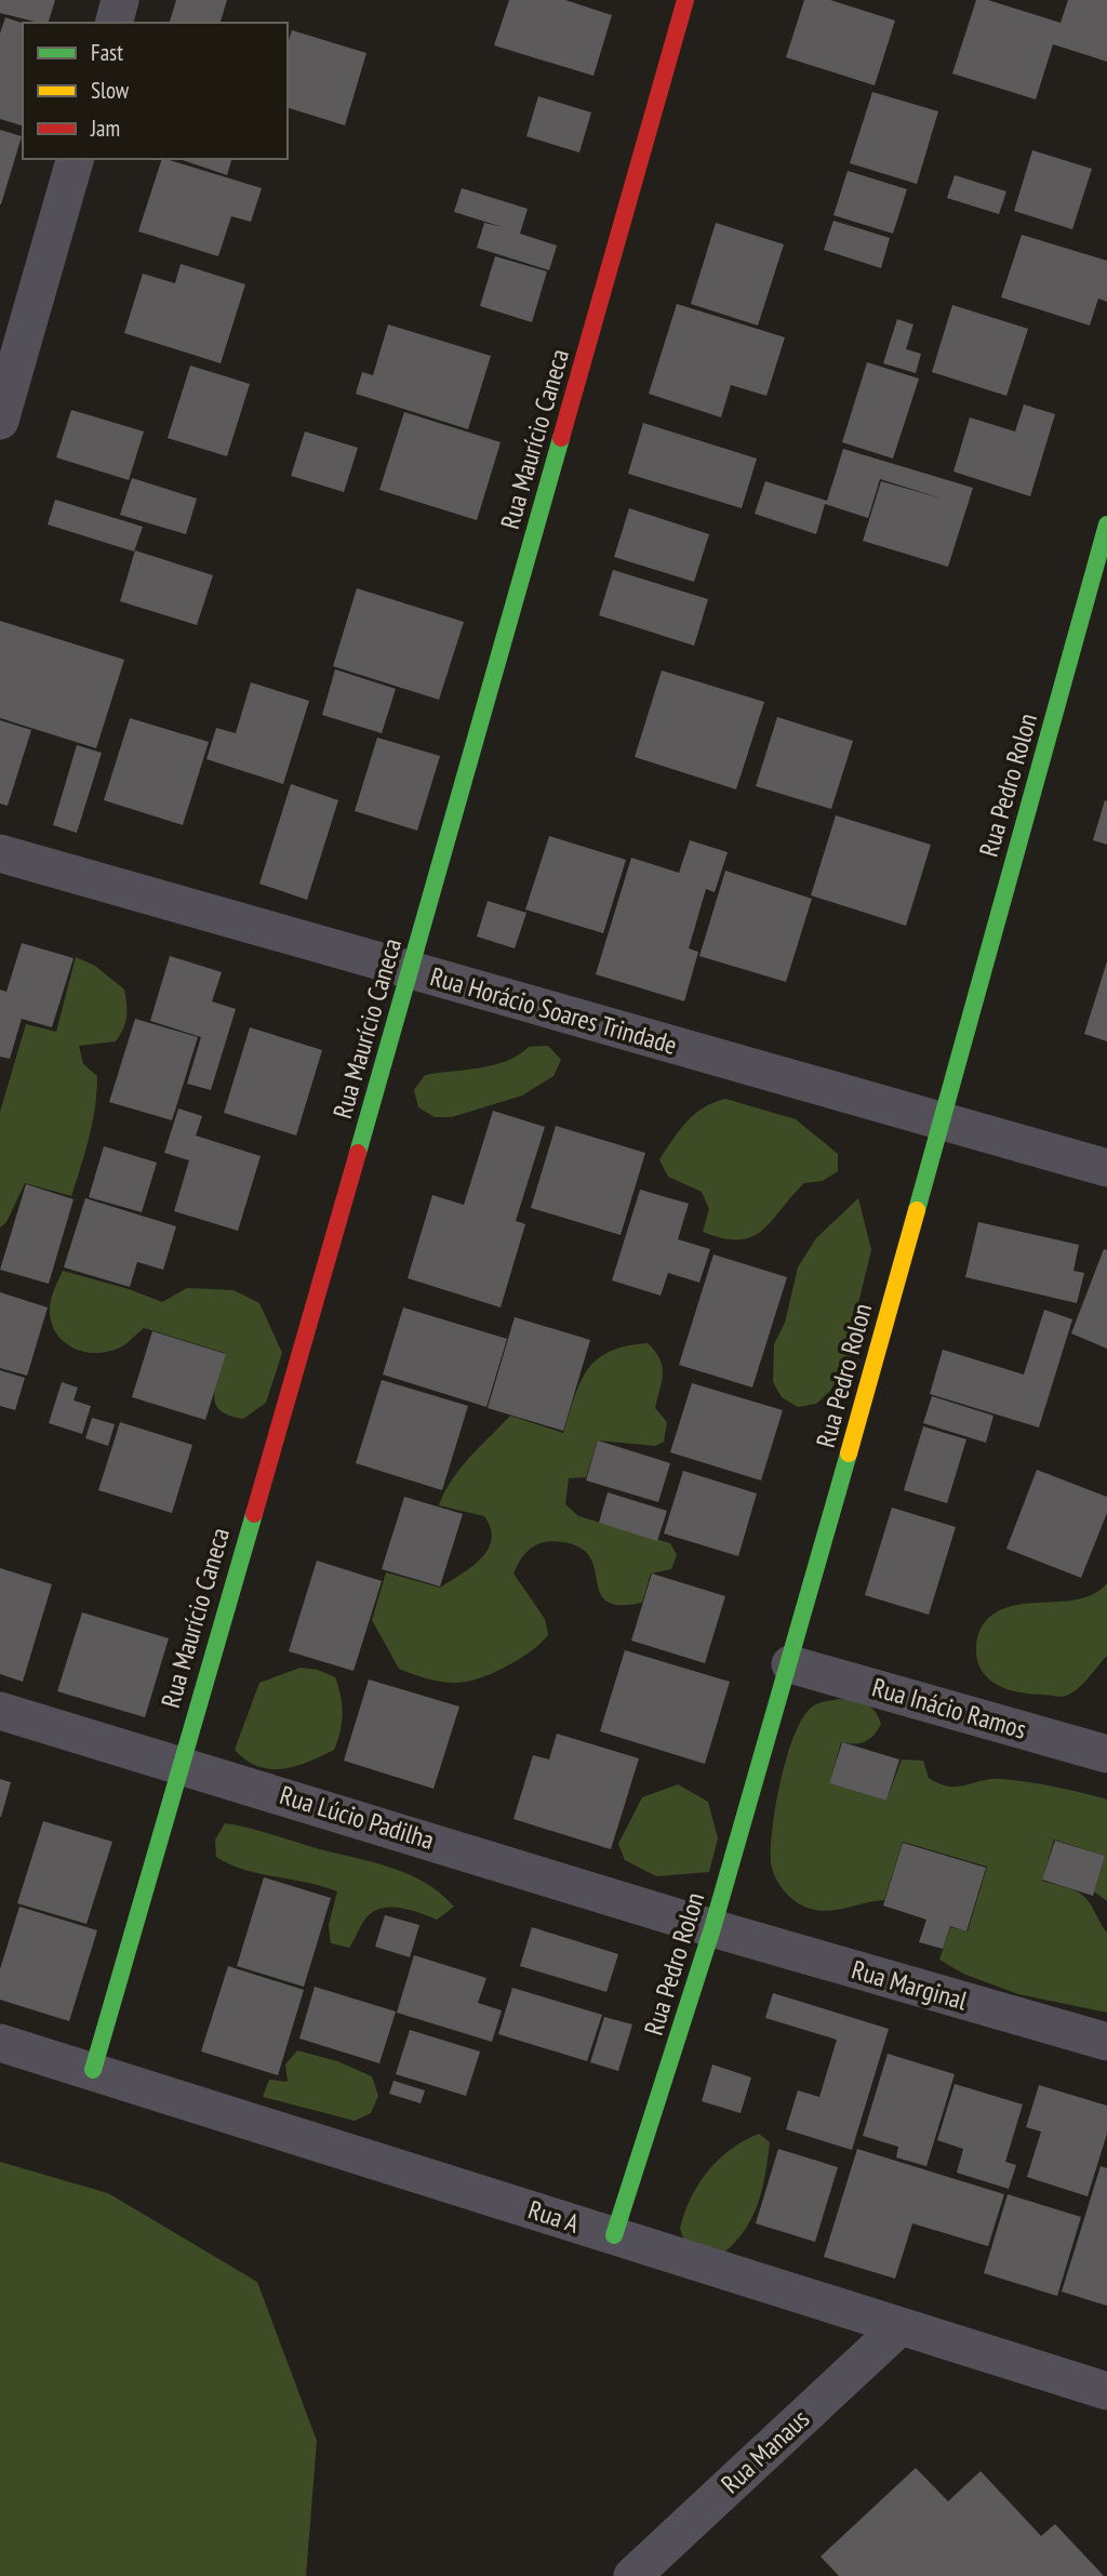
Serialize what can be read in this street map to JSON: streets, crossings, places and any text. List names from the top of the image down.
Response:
{
  "streets": {
    "street": [
      "Rua Maurício Caneca",
      "Rua Pedro Rolon",
      "Rua Horácio Soares Trindade",
      "Rua Inácio Ramos",
      "Rua Lúcio Padilha",
      "Rua Marginal",
      "Rua A",
      "Rua Manaus"
    ]
  },
  "crossings": [
    ["Rua Maurício Caneca", "Rua Horácio Soares Trindade"],
    ["Rua Maurício Caneca", "Rua Lúcio Padilha"],
    ["Rua Maurício Caneca", "Rua A"],
    ["Rua Pedro Rolon", "Rua Horácio Soares Trindade"],
    ["Rua Pedro Rolon", "Rua Inácio Ramos"],
    ["Rua Pedro Rolon", "Rua Lúcio Padilha"],
    ["Rua Pedro Rolon", "Rua Marginal"],
    ["Rua Pedro Rolon", "Rua A"],
    ["Rua Lúcio Padilha", "Rua Marginal"],
    ["Rua A", "Rua Manaus"]
  ],
  "legend": ["Fast", "Slow", "Jam"]
}
